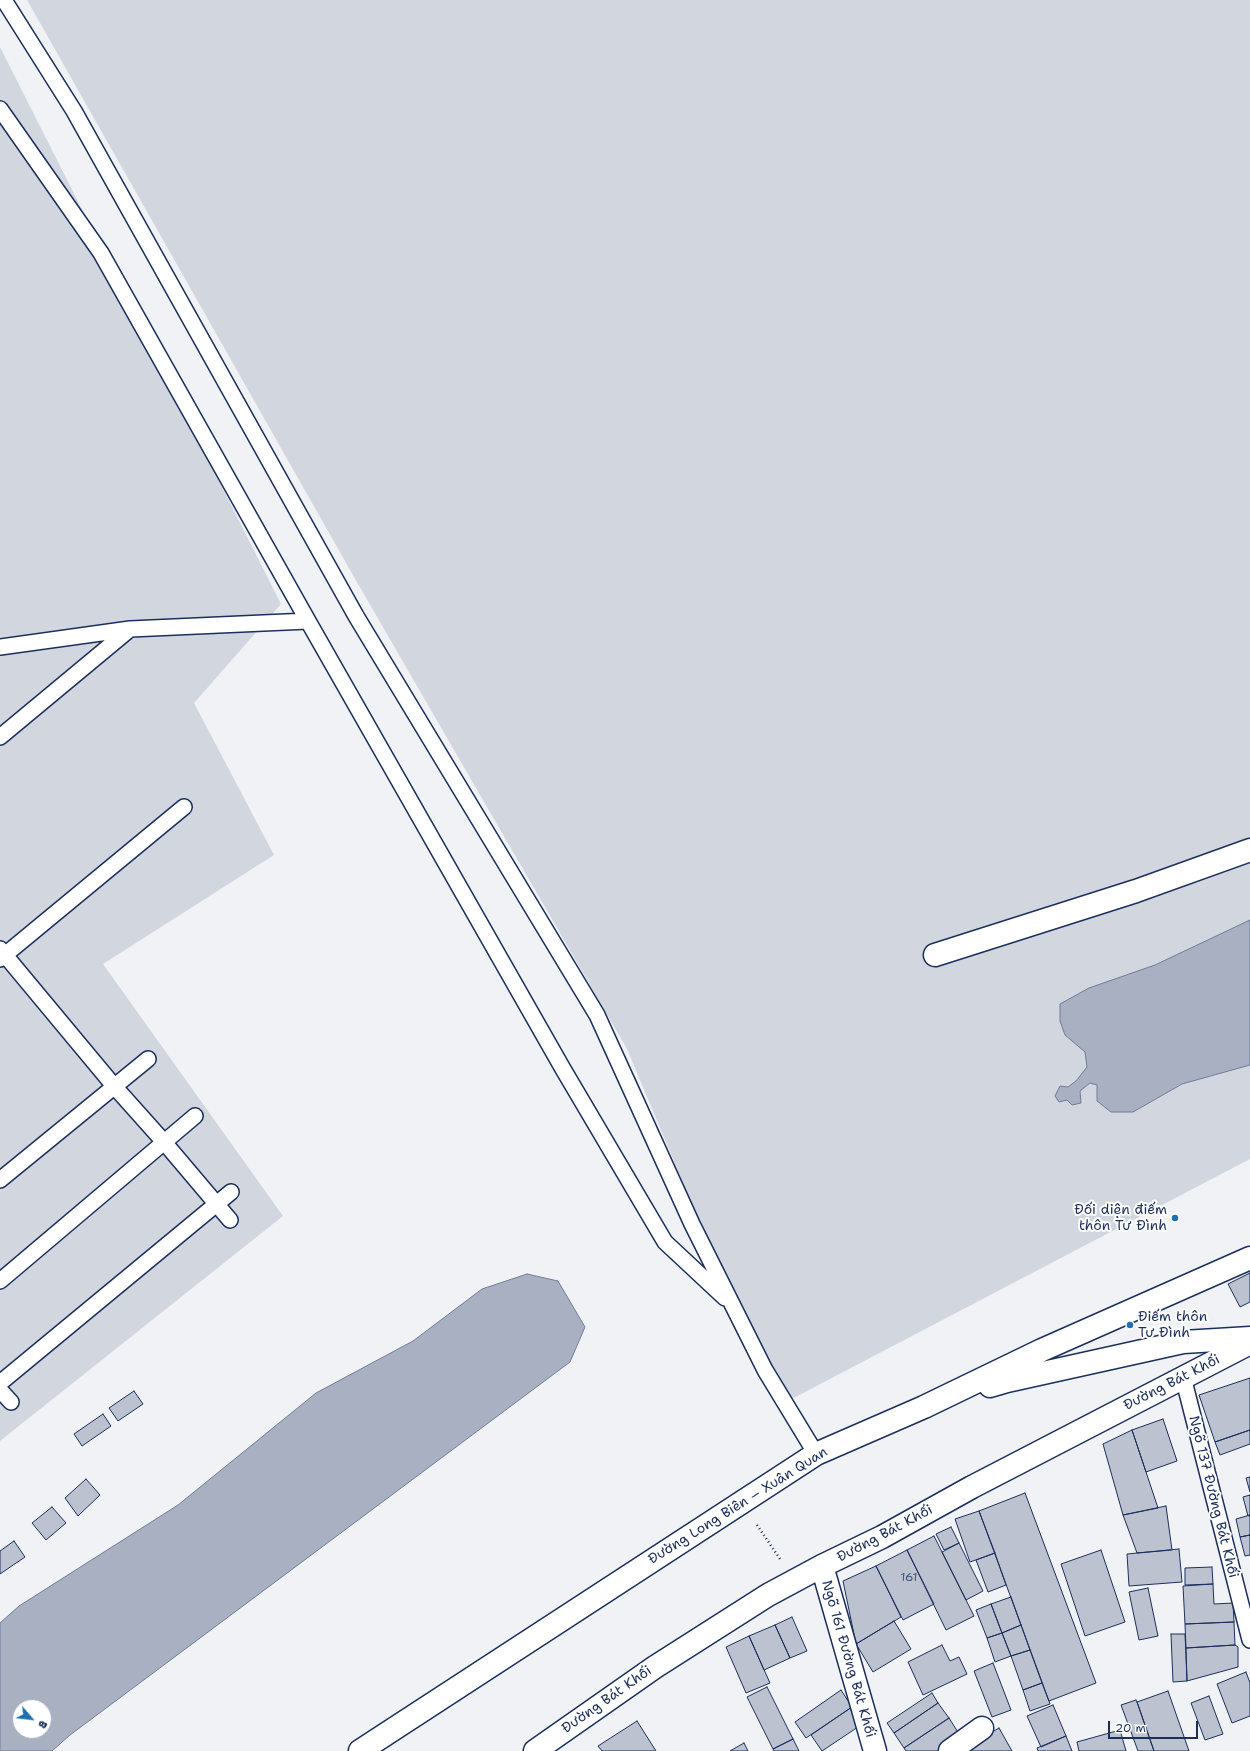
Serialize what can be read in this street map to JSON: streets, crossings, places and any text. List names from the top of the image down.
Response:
{
  "streets": {
    "street": ["Đường Bát Khối", "Đường Long Biên – Xuân Quan", "Ngõ 161 Đường Bát Khối"],
    "lane": ["Ngõ 137 Đường Bát Khối"]
  },
  "crossings": [
    ["Đường Bát Khối", "Ngõ 137 Đường Bát Khối"],
    ["Đường Bát Khối", "Ngõ 161 Đường Bát Khối"]
  ],
  "places": ["Đối diện điếm thôn Tư Đình", "Điếm thôn Tư Đình"],
  "house_numbers": ["161"],
  "scale_bar": "20 m",
  "north": "bottom right"
}
